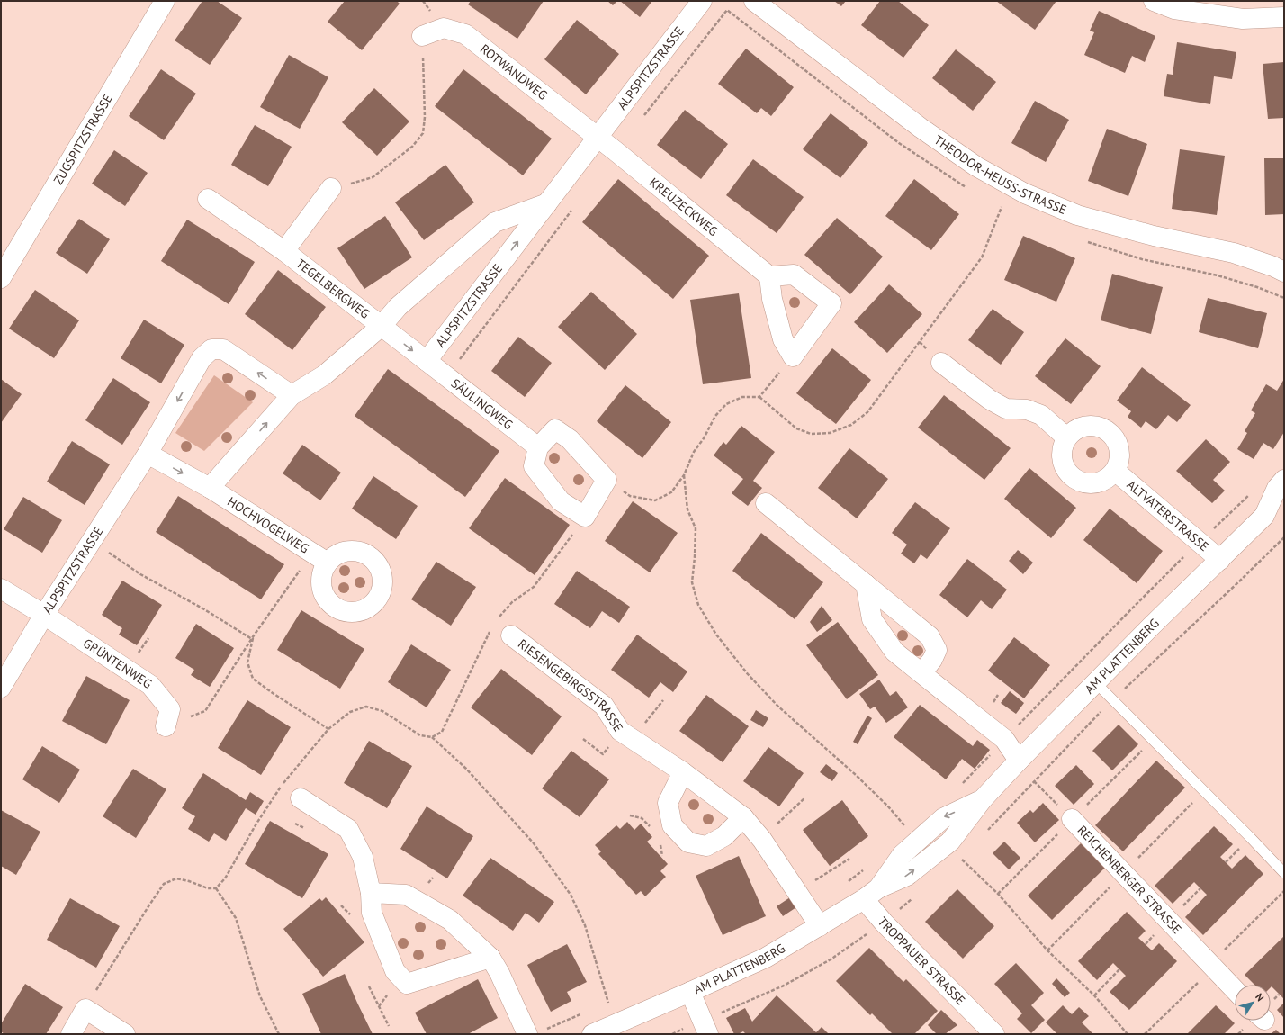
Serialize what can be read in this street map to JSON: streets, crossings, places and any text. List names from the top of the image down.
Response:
{
  "streets": {
    "street": [
      "ALPSPITZSTRASSE",
      "ROTWANDWEG",
      "ZUGSPITZSTRASSE",
      "THEODOR-HEUSS-STRASSE",
      "KREUZECKWEG",
      "TEGELBERGWEG",
      "SÄULINGWEG",
      "ALTVATERSTRASSE",
      "HOCHVOGELWEG",
      "AM PLATTENBERG",
      "GRÜNTENWEG",
      "RIESENGEBIRGSSTRASSE",
      "REICHENBERGER STRASSE",
      "TROPPAUER STRASSE"
    ]
  },
  "crossings": [
    ["ALPSPITZSTRASSE", "ROTWANDWEG"],
    ["ALPSPITZSTRASSE", "KREUZECKWEG"],
    ["ALPSPITZSTRASSE", "SÄULINGWEG"],
    ["ALPSPITZSTRASSE", "GRÜNTENWEG"],
    ["ROTWANDWEG", "KREUZECKWEG"],
    ["ALTVATERSTRASSE", "AM PLATTENBERG"],
    ["AM PLATTENBERG", "RIESENGEBIRGSSTRASSE"],
    ["AM PLATTENBERG", "REICHENBERGER STRASSE"],
    ["AM PLATTENBERG", "TROPPAUER STRASSE"]
  ],
  "north": "top right"
}
